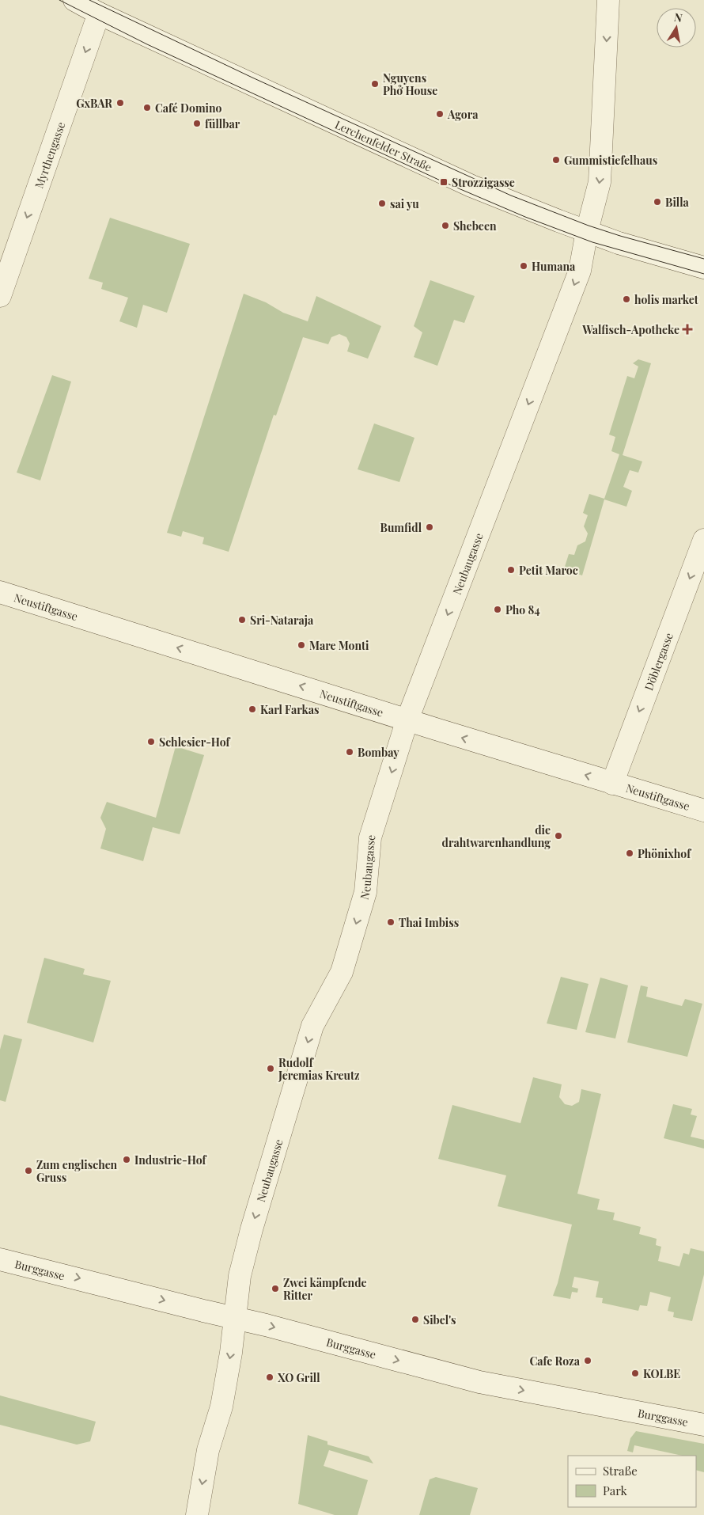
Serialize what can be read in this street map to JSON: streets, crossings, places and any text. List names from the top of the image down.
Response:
{
  "streets": {
    "main road": [
      "Lerchenfelder Straße",
      "Myrthengasse",
      "Neubaugasse",
      "Neustiftgasse",
      "Döblergasse",
      "Burggasse"
    ]
  },
  "crossings": [
    ["Lerchenfelder Straße", "Myrthengasse"],
    ["Lerchenfelder Straße", "Neubaugasse"],
    ["Neubaugasse", "Neustiftgasse"],
    ["Neubaugasse", "Burggasse"],
    ["Neustiftgasse", "Döblergasse"]
  ],
  "one_way": [
    "Myrthengasse",
    "Neubaugasse",
    "Neustiftgasse",
    "Döblergasse",
    "Burggasse"
  ],
  "places": {
    "other": [
      "Nguyens Phở House",
      "GxBAR",
      "Café Domino",
      "Agora",
      "füllbar",
      "Gummistiefelhaus",
      "Billa",
      "sai yu",
      "Shebeen",
      "Humana",
      "holis market",
      "Bumfidl",
      "Petit Maroc",
      "Pho 84",
      "Sri-Nataraja",
      "Mare Monti",
      "Karl Farkas",
      "Schlesier-Hof",
      "Bombay",
      "die drahtwarenhandlung",
      "Phönixhof",
      "Thai Imbiss",
      "Rudolf Jeremias Kreutz",
      "Industrie-Hof",
      "Zum englischen Gruss",
      "Zwei kämpfende Ritter",
      "Sibel's",
      "Cafe Roza",
      "KOLBE",
      "XO Grill"
    ],
    "transit": ["Strozzigasse"],
    "health": ["Walfisch-Apotheke"]
  },
  "legend": ["Straße", "Park"],
  "north": "top"
}
